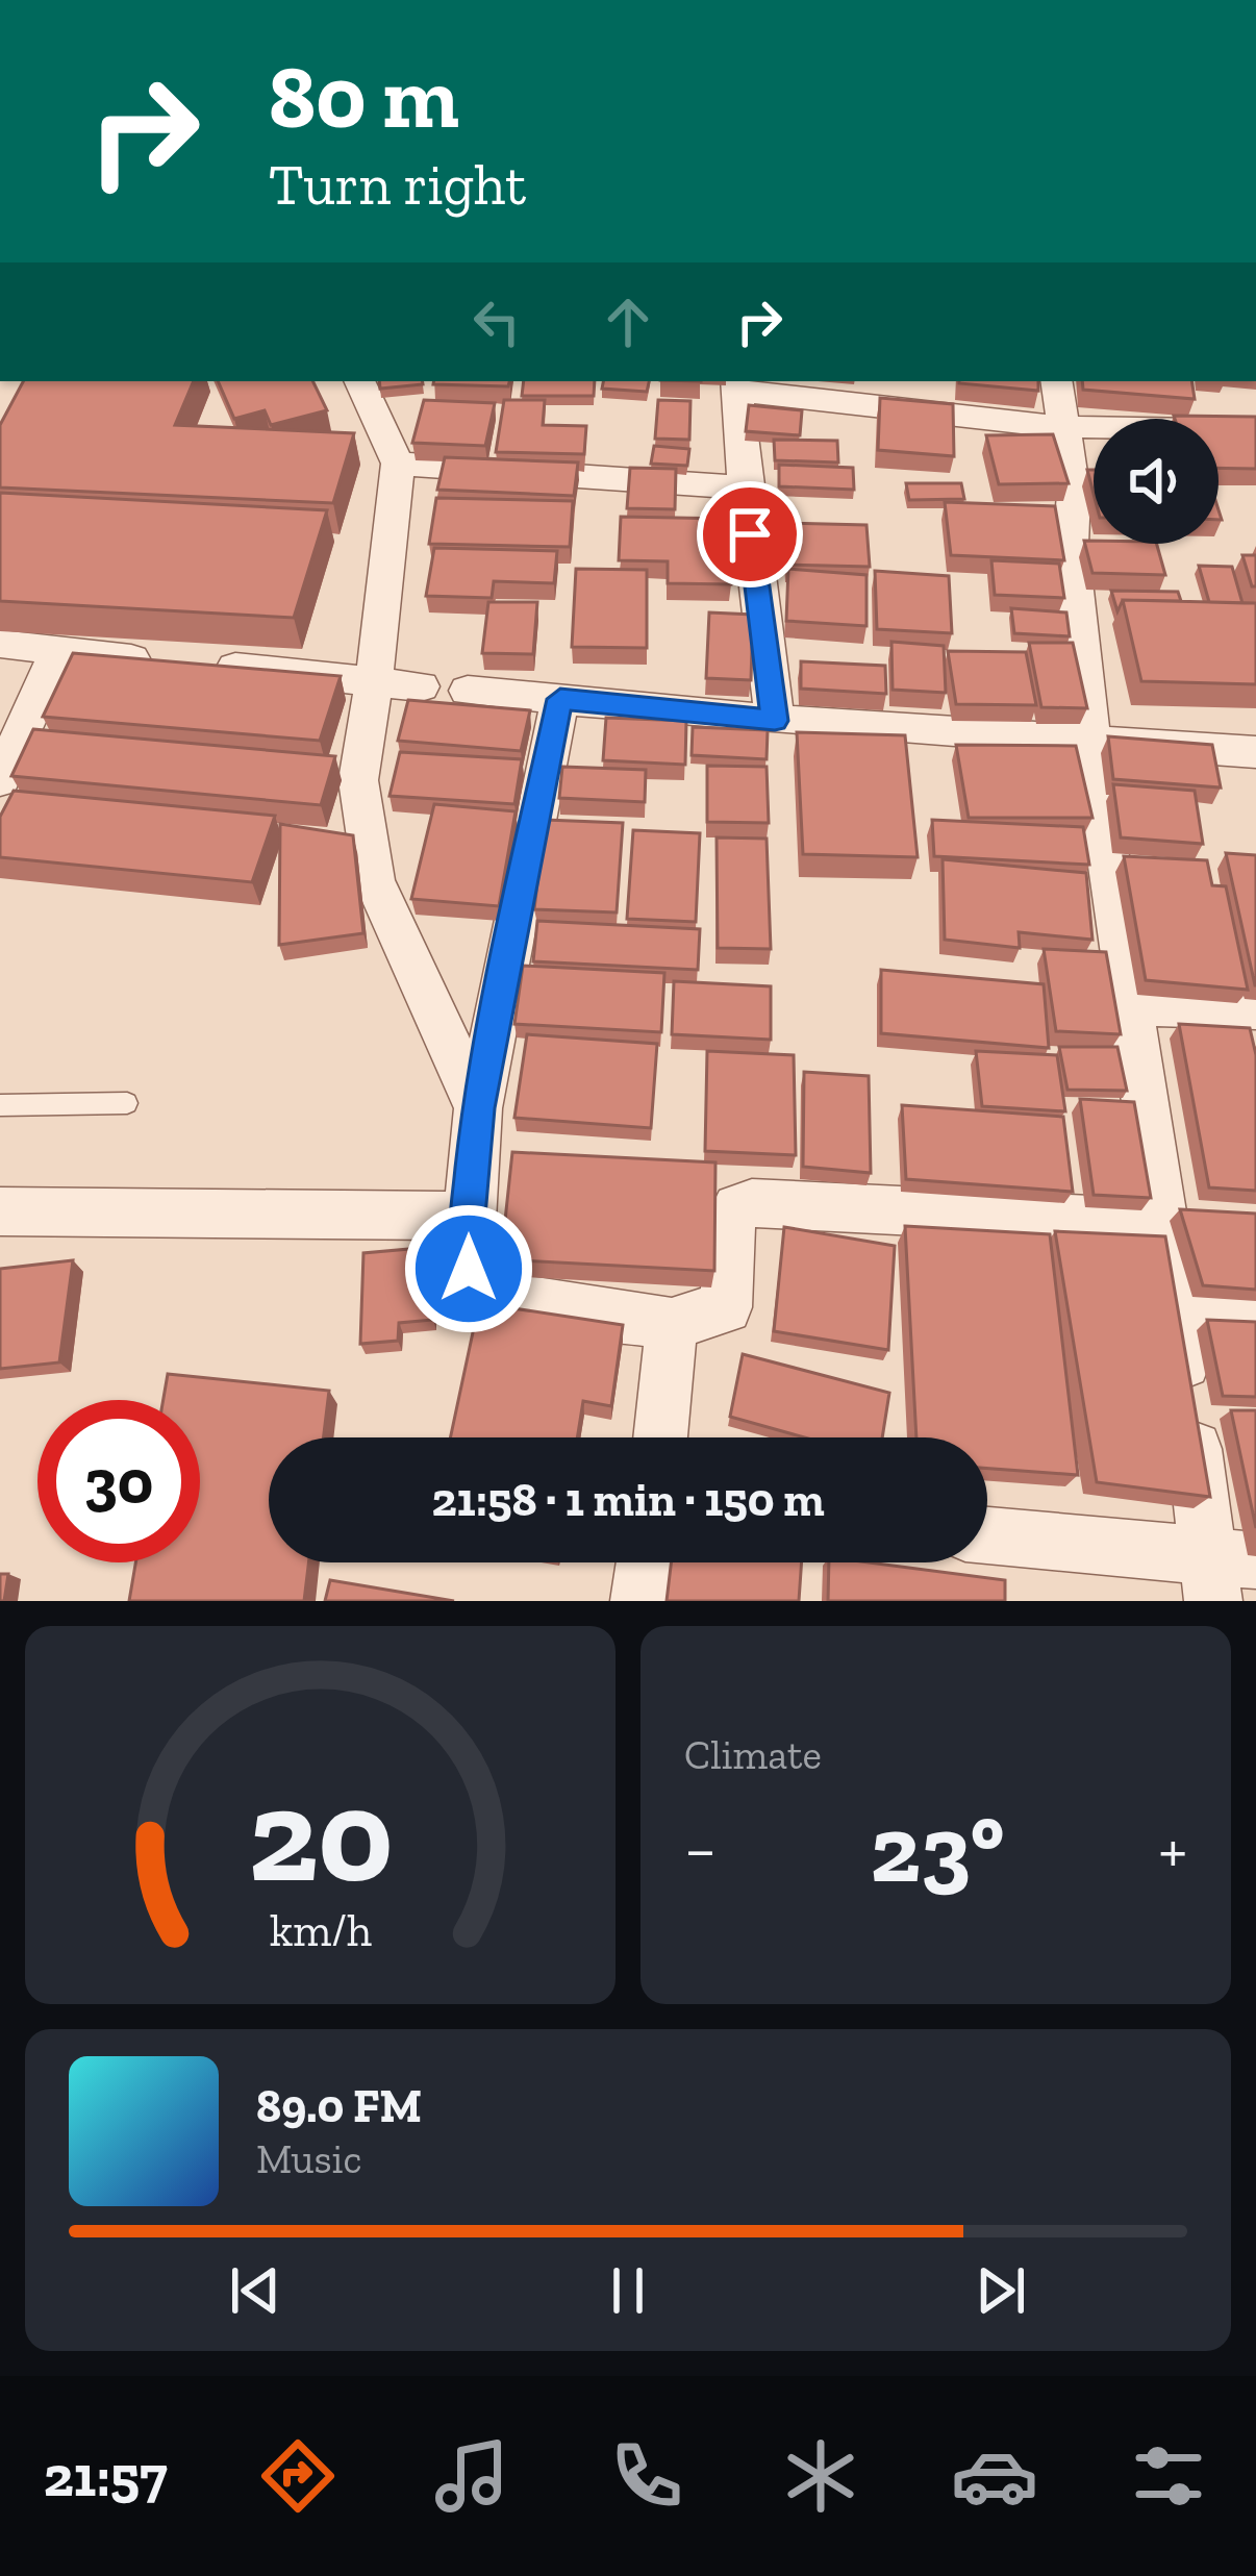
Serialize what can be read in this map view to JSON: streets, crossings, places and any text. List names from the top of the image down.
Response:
{
  "page": {
    "turn": ["80 m", "Turn right"],
    "limit": "30",
    "trip": "21:58 · 1 min · 150 m",
    "tile": "Climate",
    "heat": ["−", "23°", "+"],
    "song": ["89.0 FM", "Music"],
    "tabs": "21:57",
    "gauge": ["20", "km/h"]
  }
}
